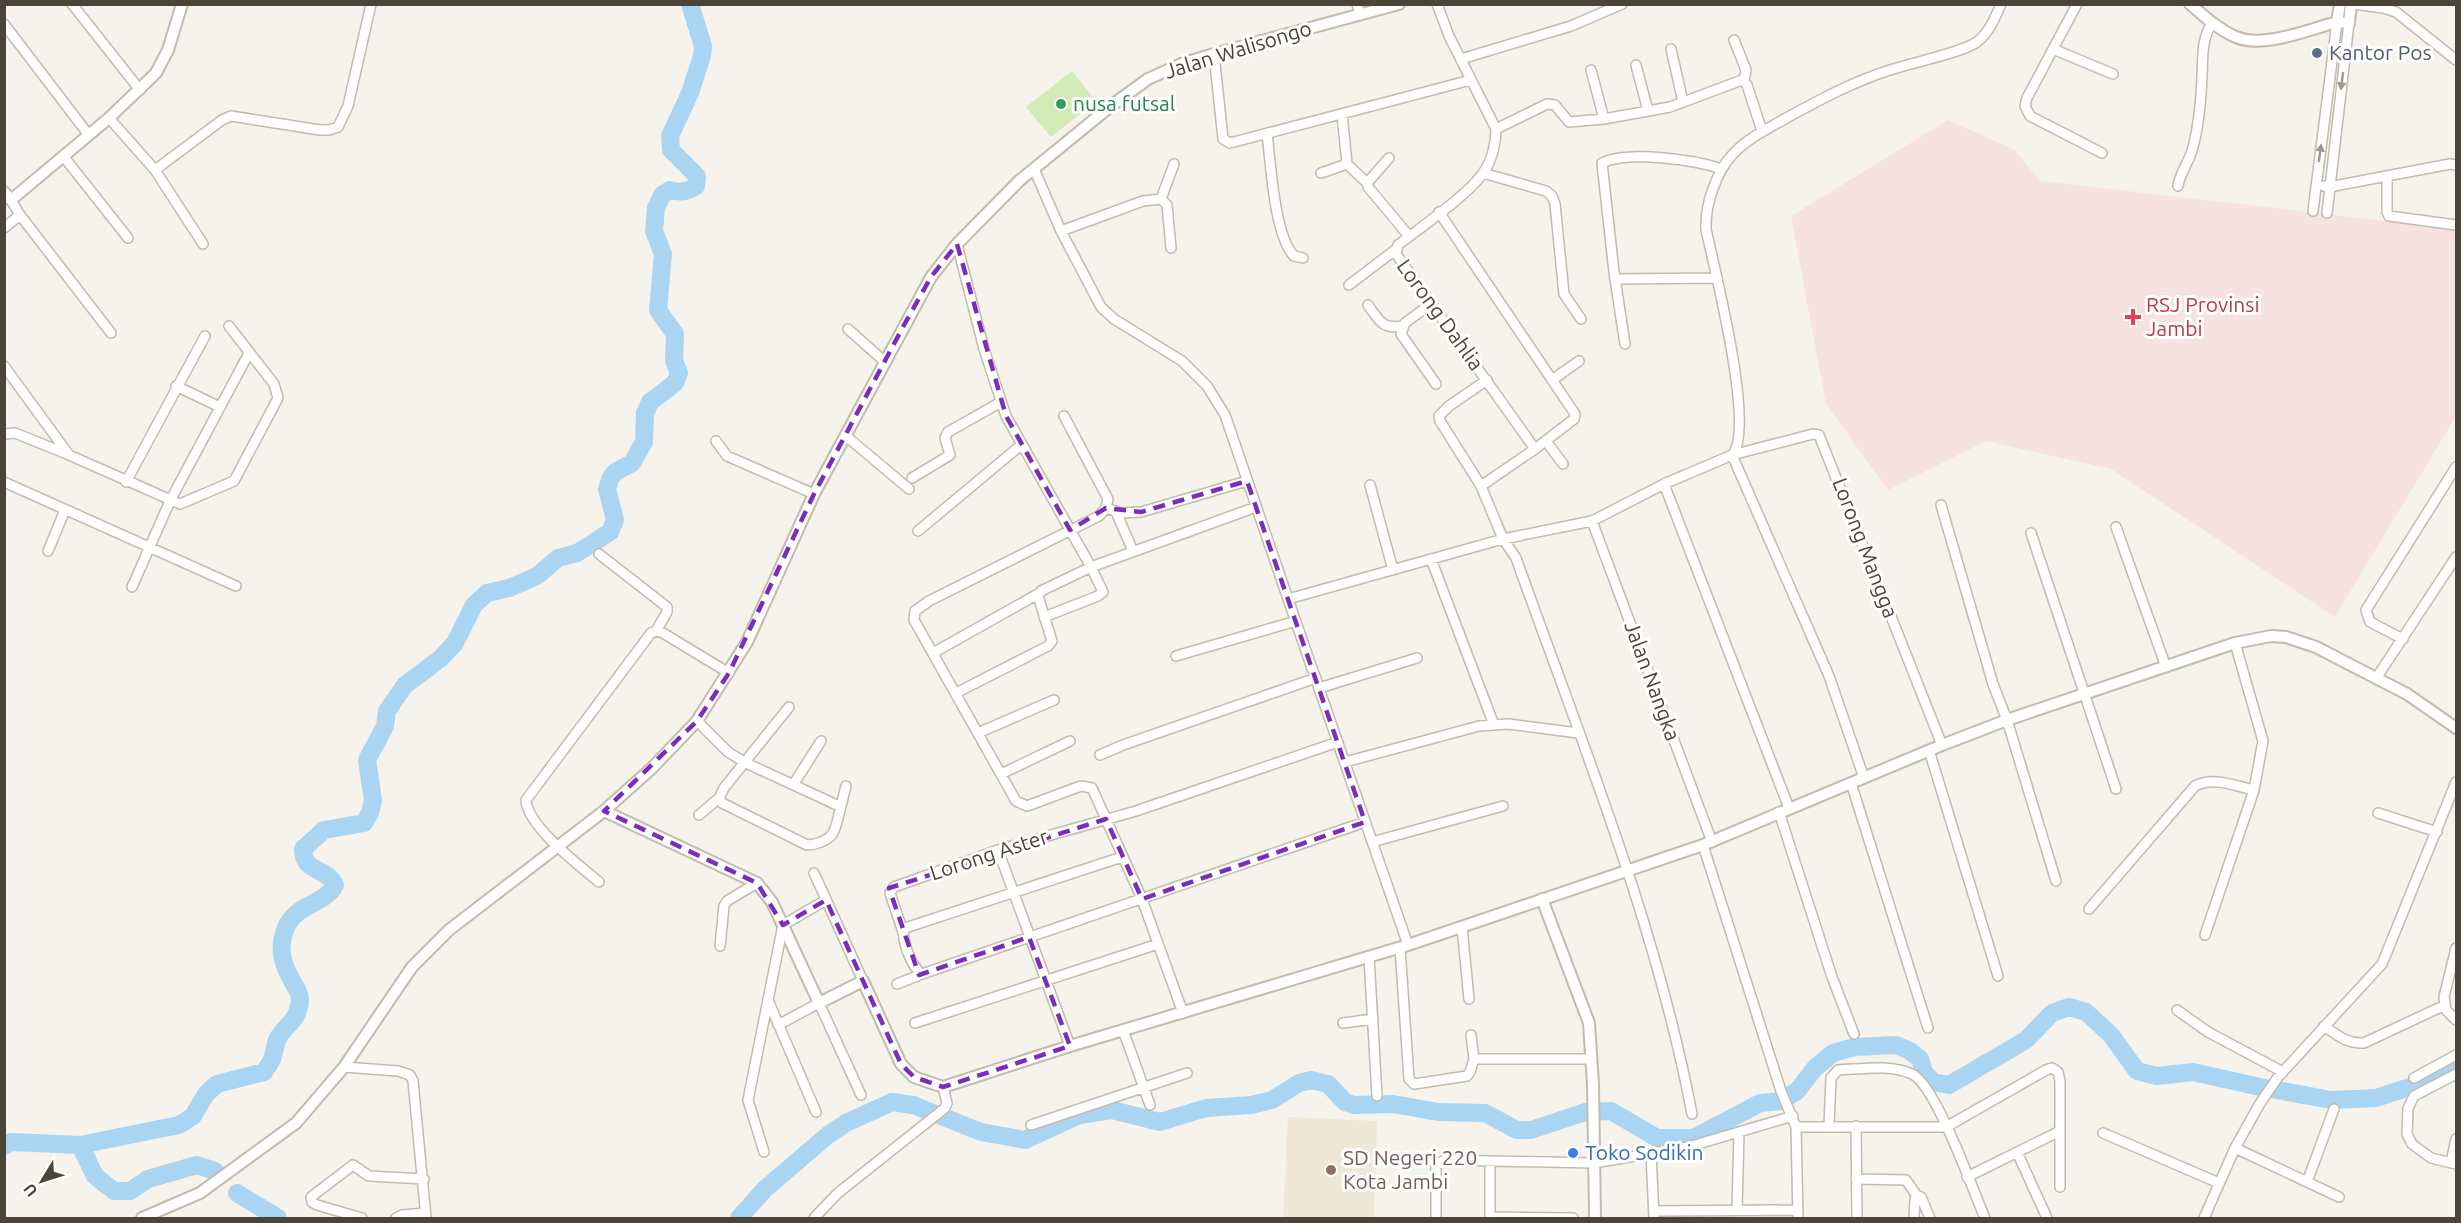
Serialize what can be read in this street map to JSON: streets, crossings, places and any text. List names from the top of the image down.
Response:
{
  "streets": {
    "street": [
      "Jalan Walisongo",
      "Lorong Dahlia",
      "Lorong Mangga",
      "Jalan Nangka",
      "Lorong Aster"
    ]
  },
  "places": {
    "other": [
      "Kantor Pos",
      "nusa futsal",
      "Toko Sodikin",
      "SD Negeri 220 Kota Jambi"
    ],
    "health": ["RSJ Provinsi Jambi"]
  },
  "north": "bottom left"
}
